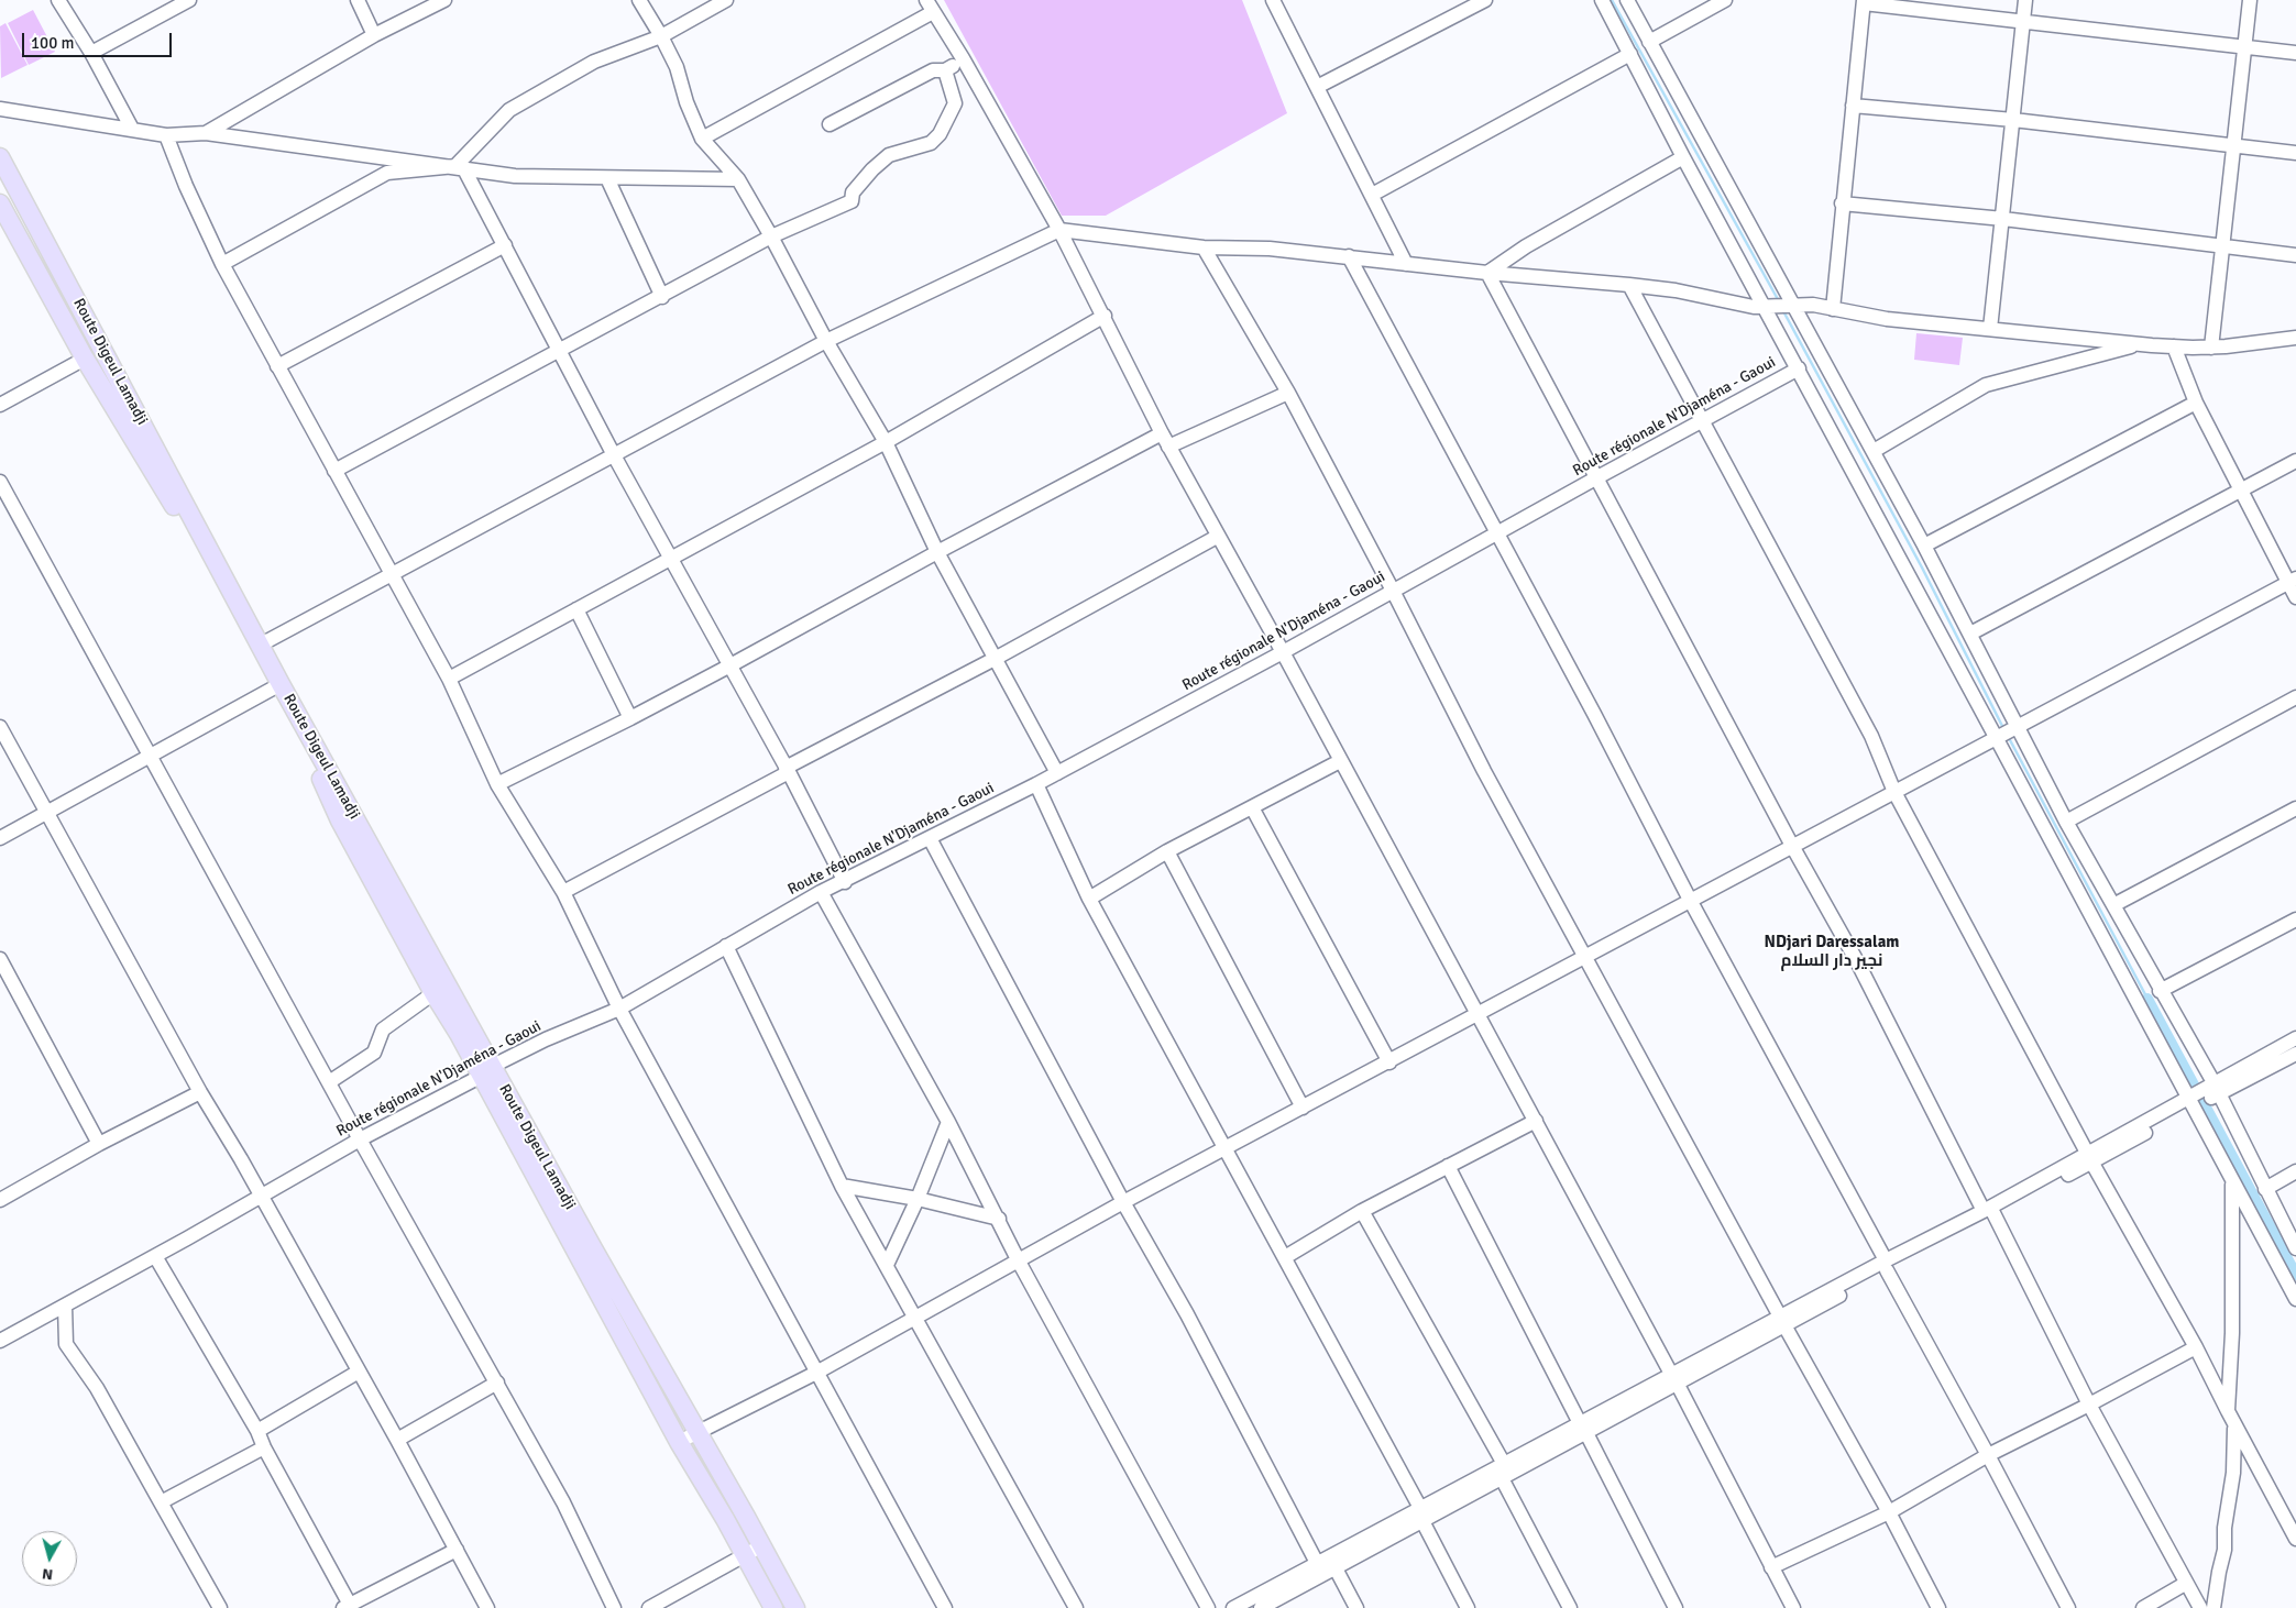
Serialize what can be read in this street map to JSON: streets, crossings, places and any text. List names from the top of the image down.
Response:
{
  "streets": {
    "main road": ["Route Digeul Lamadji"],
    "street": ["Route régionale N'Djaména - Gaoui"]
  },
  "crossings": [
    ["Route Digeul Lamadji", "Route régionale N'Djaména - Gaoui"]
  ],
  "districts": ["NDjari Daressalam نجير دار السلام"],
  "scale_bar": "100 m",
  "north": "bottom"
}
